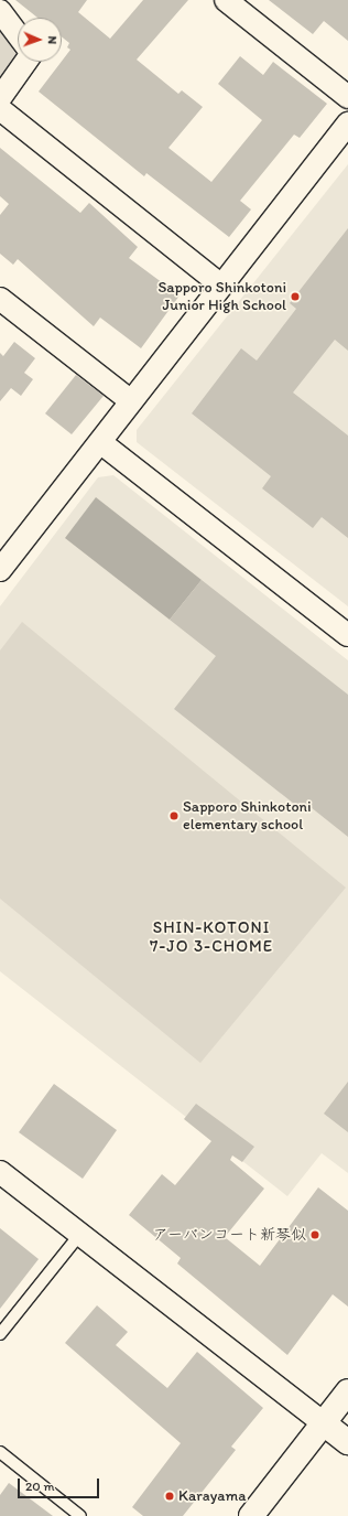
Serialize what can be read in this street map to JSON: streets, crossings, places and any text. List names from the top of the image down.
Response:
{
  "districts": ["SHIN-KOTONI 7-JO 3-CHOME"],
  "places": [
    "Sapporo Shinkotoni Junior High School",
    "Sapporo Shinkotoni elementary school",
    "アーバンコート新琴似",
    "Karayama"
  ],
  "scale_bar": "20 m",
  "north": "right"
}
